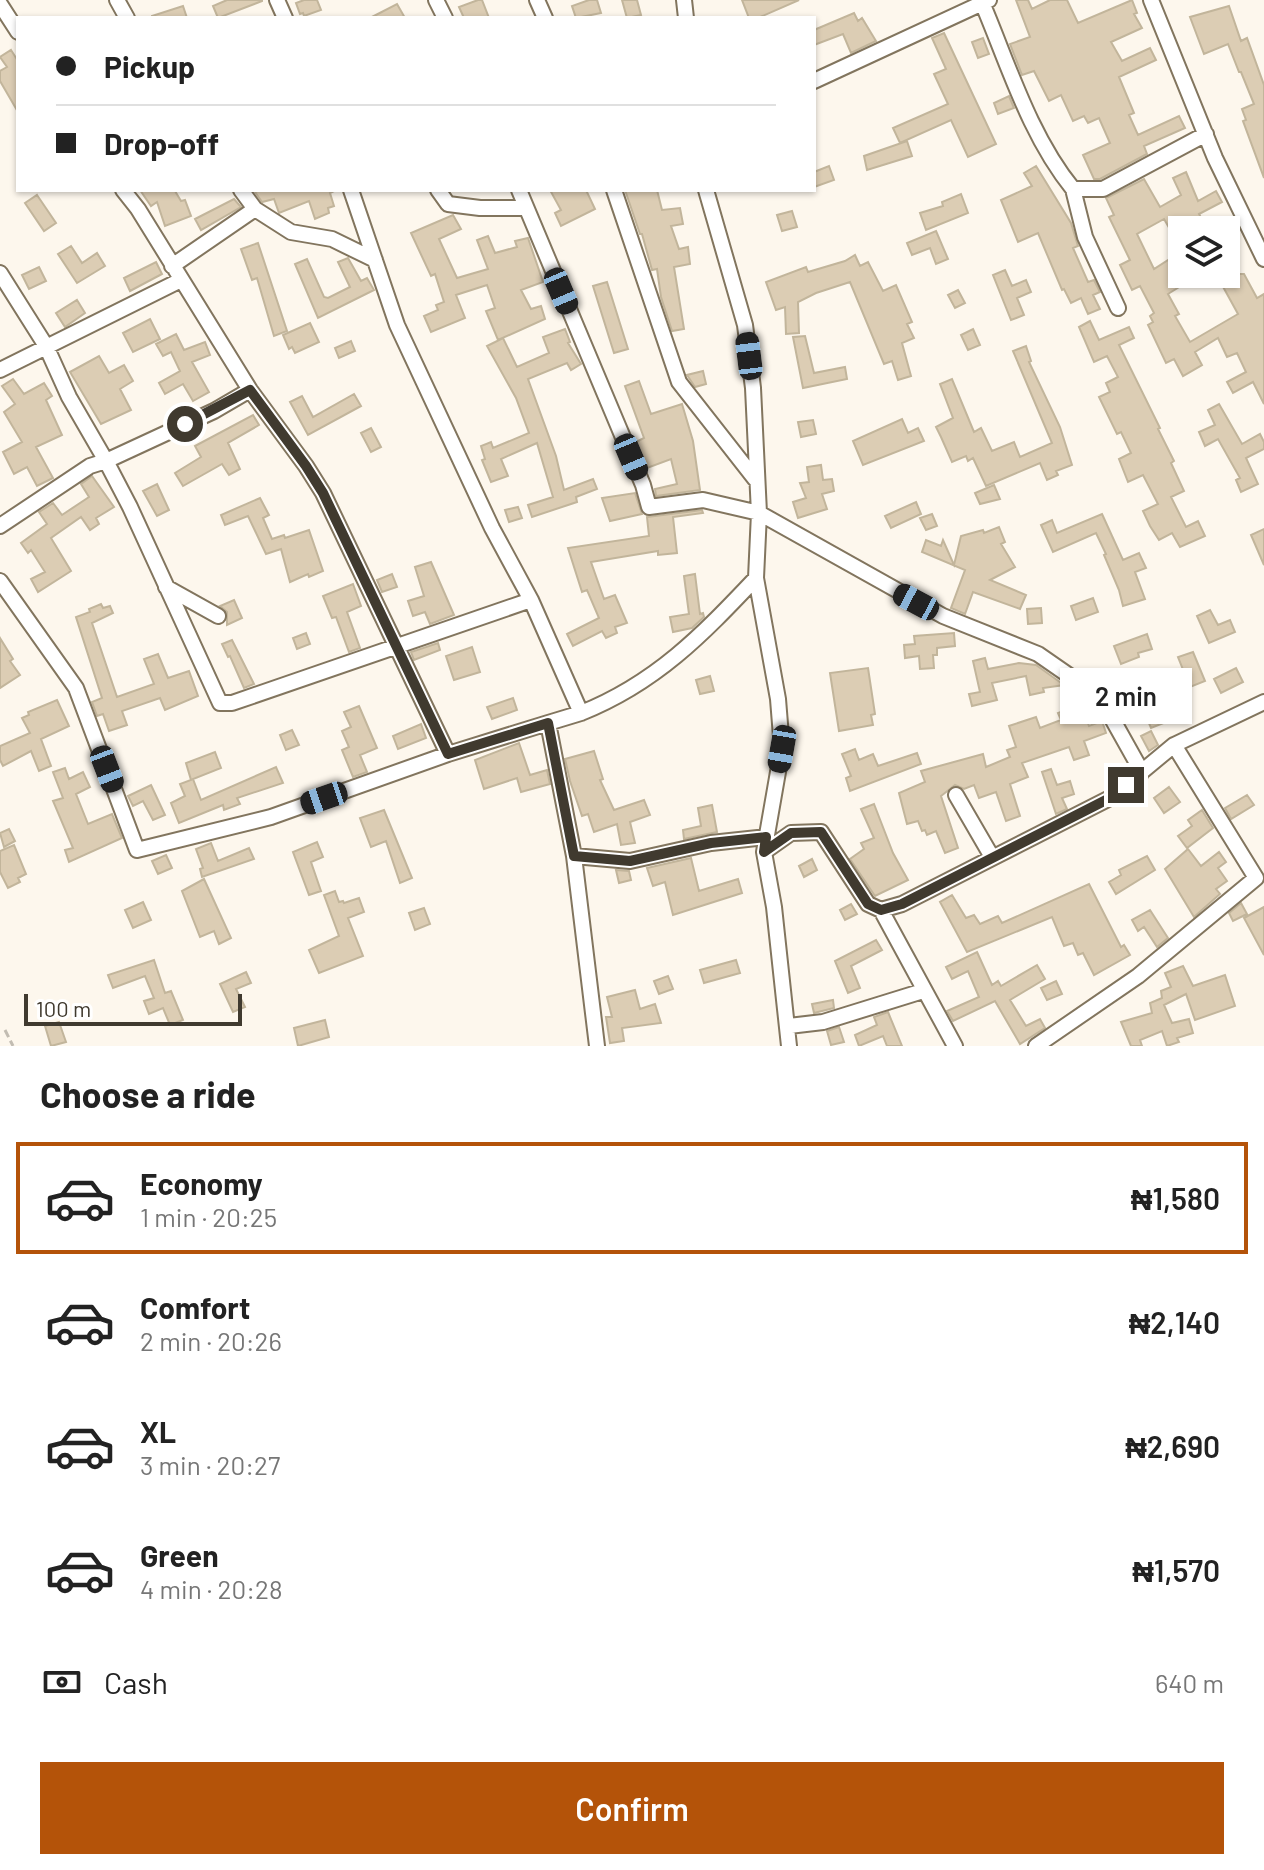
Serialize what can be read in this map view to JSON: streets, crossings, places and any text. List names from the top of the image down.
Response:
{
  "scale_bar": "100 m",
  "page": {
    "banner": ["Pickup", "Drop-off"],
    "bubble": "2 min",
    "scale": "100 m",
    "heading": "Choose a ride",
    "list": [
      {
        "name": "Economy",
        "note": "1 min · 20:25",
        "value": "₦1,580"
      },
      {
        "name": "Comfort",
        "note": "2 min · 20:26",
        "value": "₦2,140"
      },
      {
        "name": "XL",
        "note": "3 min · 20:27",
        "value": "₦2,690"
      },
      {
        "name": "Green",
        "note": "4 min · 20:28",
        "value": "₦1,570"
      }
    ],
    "pay": ["Cash", "640 m"],
    "buttons": "Confirm"
  }
}
